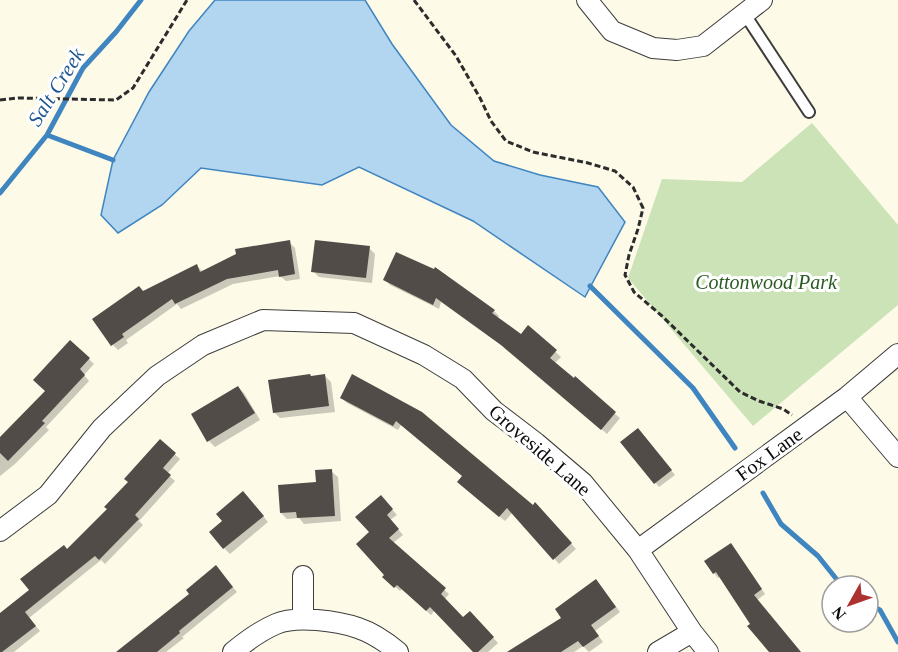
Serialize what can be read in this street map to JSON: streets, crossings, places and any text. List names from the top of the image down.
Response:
{
  "streets": {
    "street": ["Groveside Lane", "Fox Lane"]
  },
  "crossings": [
    ["Groveside Lane", "Fox Lane"]
  ],
  "water": ["Salt Creek"],
  "parks": ["Cottonwood Park"],
  "north": "bottom left"
}
